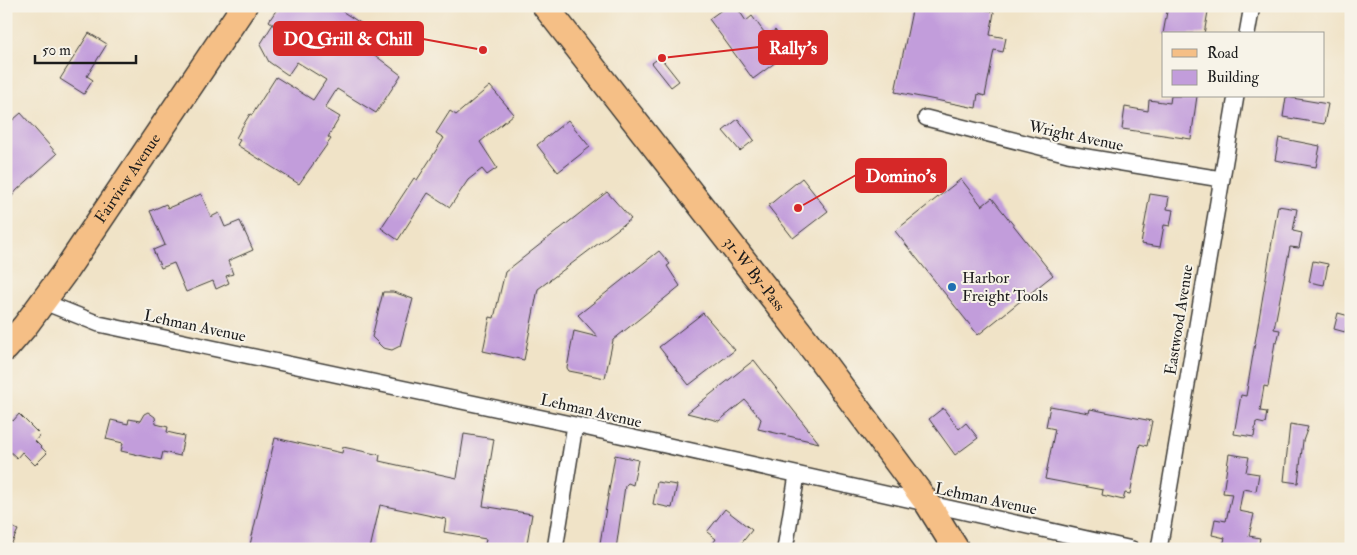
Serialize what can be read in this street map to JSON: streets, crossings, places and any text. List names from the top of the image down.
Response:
{
  "streets": {
    "main road": ["Fairview Avenue", "31-W By-Pass"],
    "street": ["Wright Avenue", "Eastwood Avenue", "Lehman Avenue"]
  },
  "crossings": [
    ["Wright Avenue", "Eastwood Avenue"],
    ["Fairview Avenue", "Lehman Avenue"],
    ["31-W By-Pass", "Lehman Avenue"]
  ],
  "places": [
    "DQ Grill & Chill",
    "Rally's",
    "Domino's",
    "Harbor Freight Tools"
  ],
  "legend": ["Road", "Building"],
  "scale_bar": "50 m"
}
